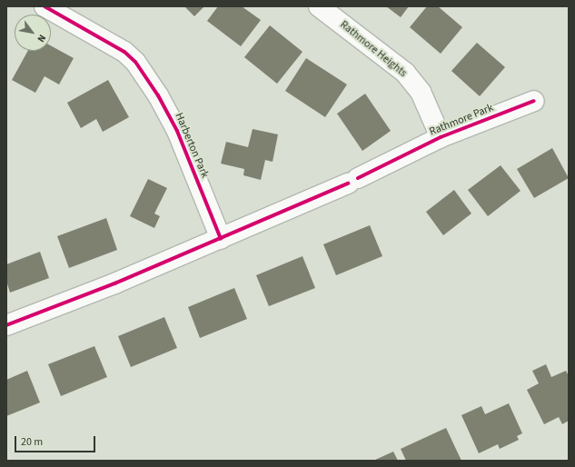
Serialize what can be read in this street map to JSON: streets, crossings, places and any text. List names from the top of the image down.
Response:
{
  "streets": {
    "street": ["Rathmore Heights", "Rathmore Park", "Harberton Park"]
  },
  "crossings": [
    ["Rathmore Heights", "Rathmore Park"],
    ["Rathmore Park", "Harberton Park"]
  ],
  "scale_bar": "20 m",
  "north": "bottom right"
}
